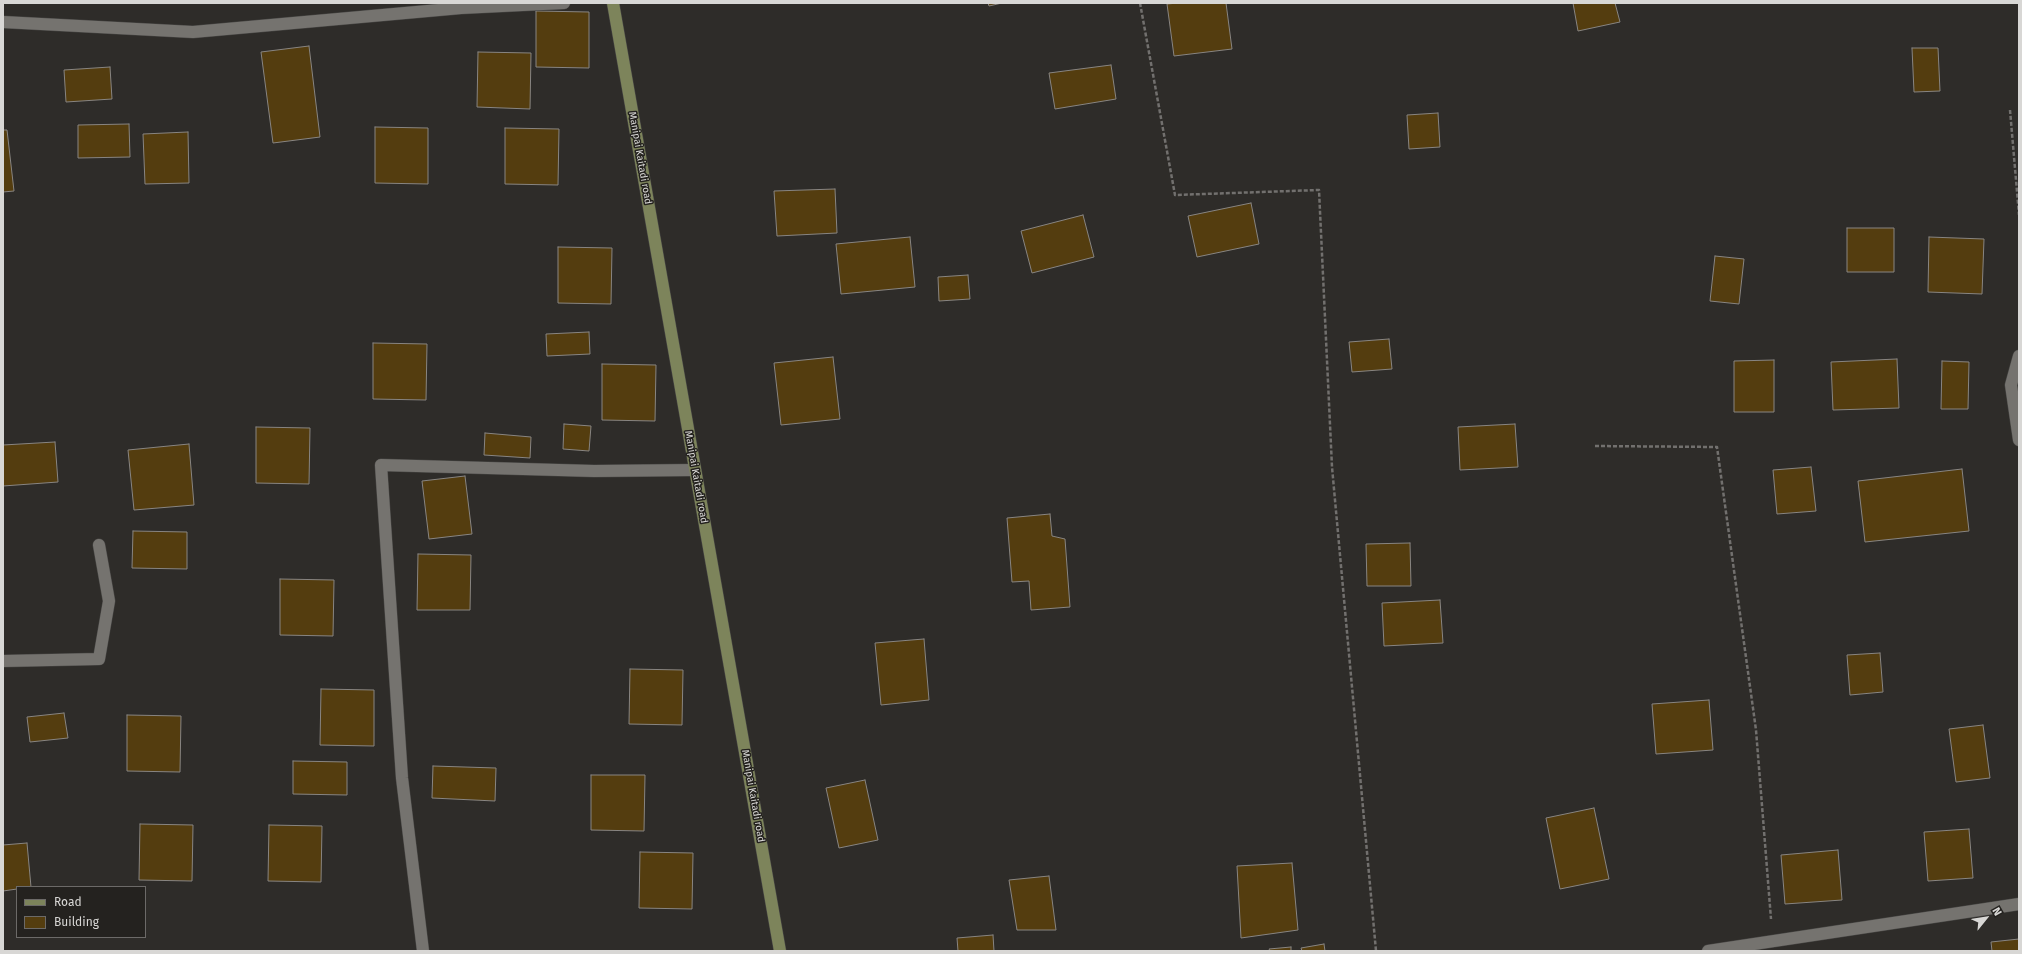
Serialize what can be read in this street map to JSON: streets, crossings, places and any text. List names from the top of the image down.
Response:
{
  "streets": {
    "main road": ["Manipai Kaitadi road"]
  },
  "legend": ["Road", "Building"],
  "north": "top right"
}
